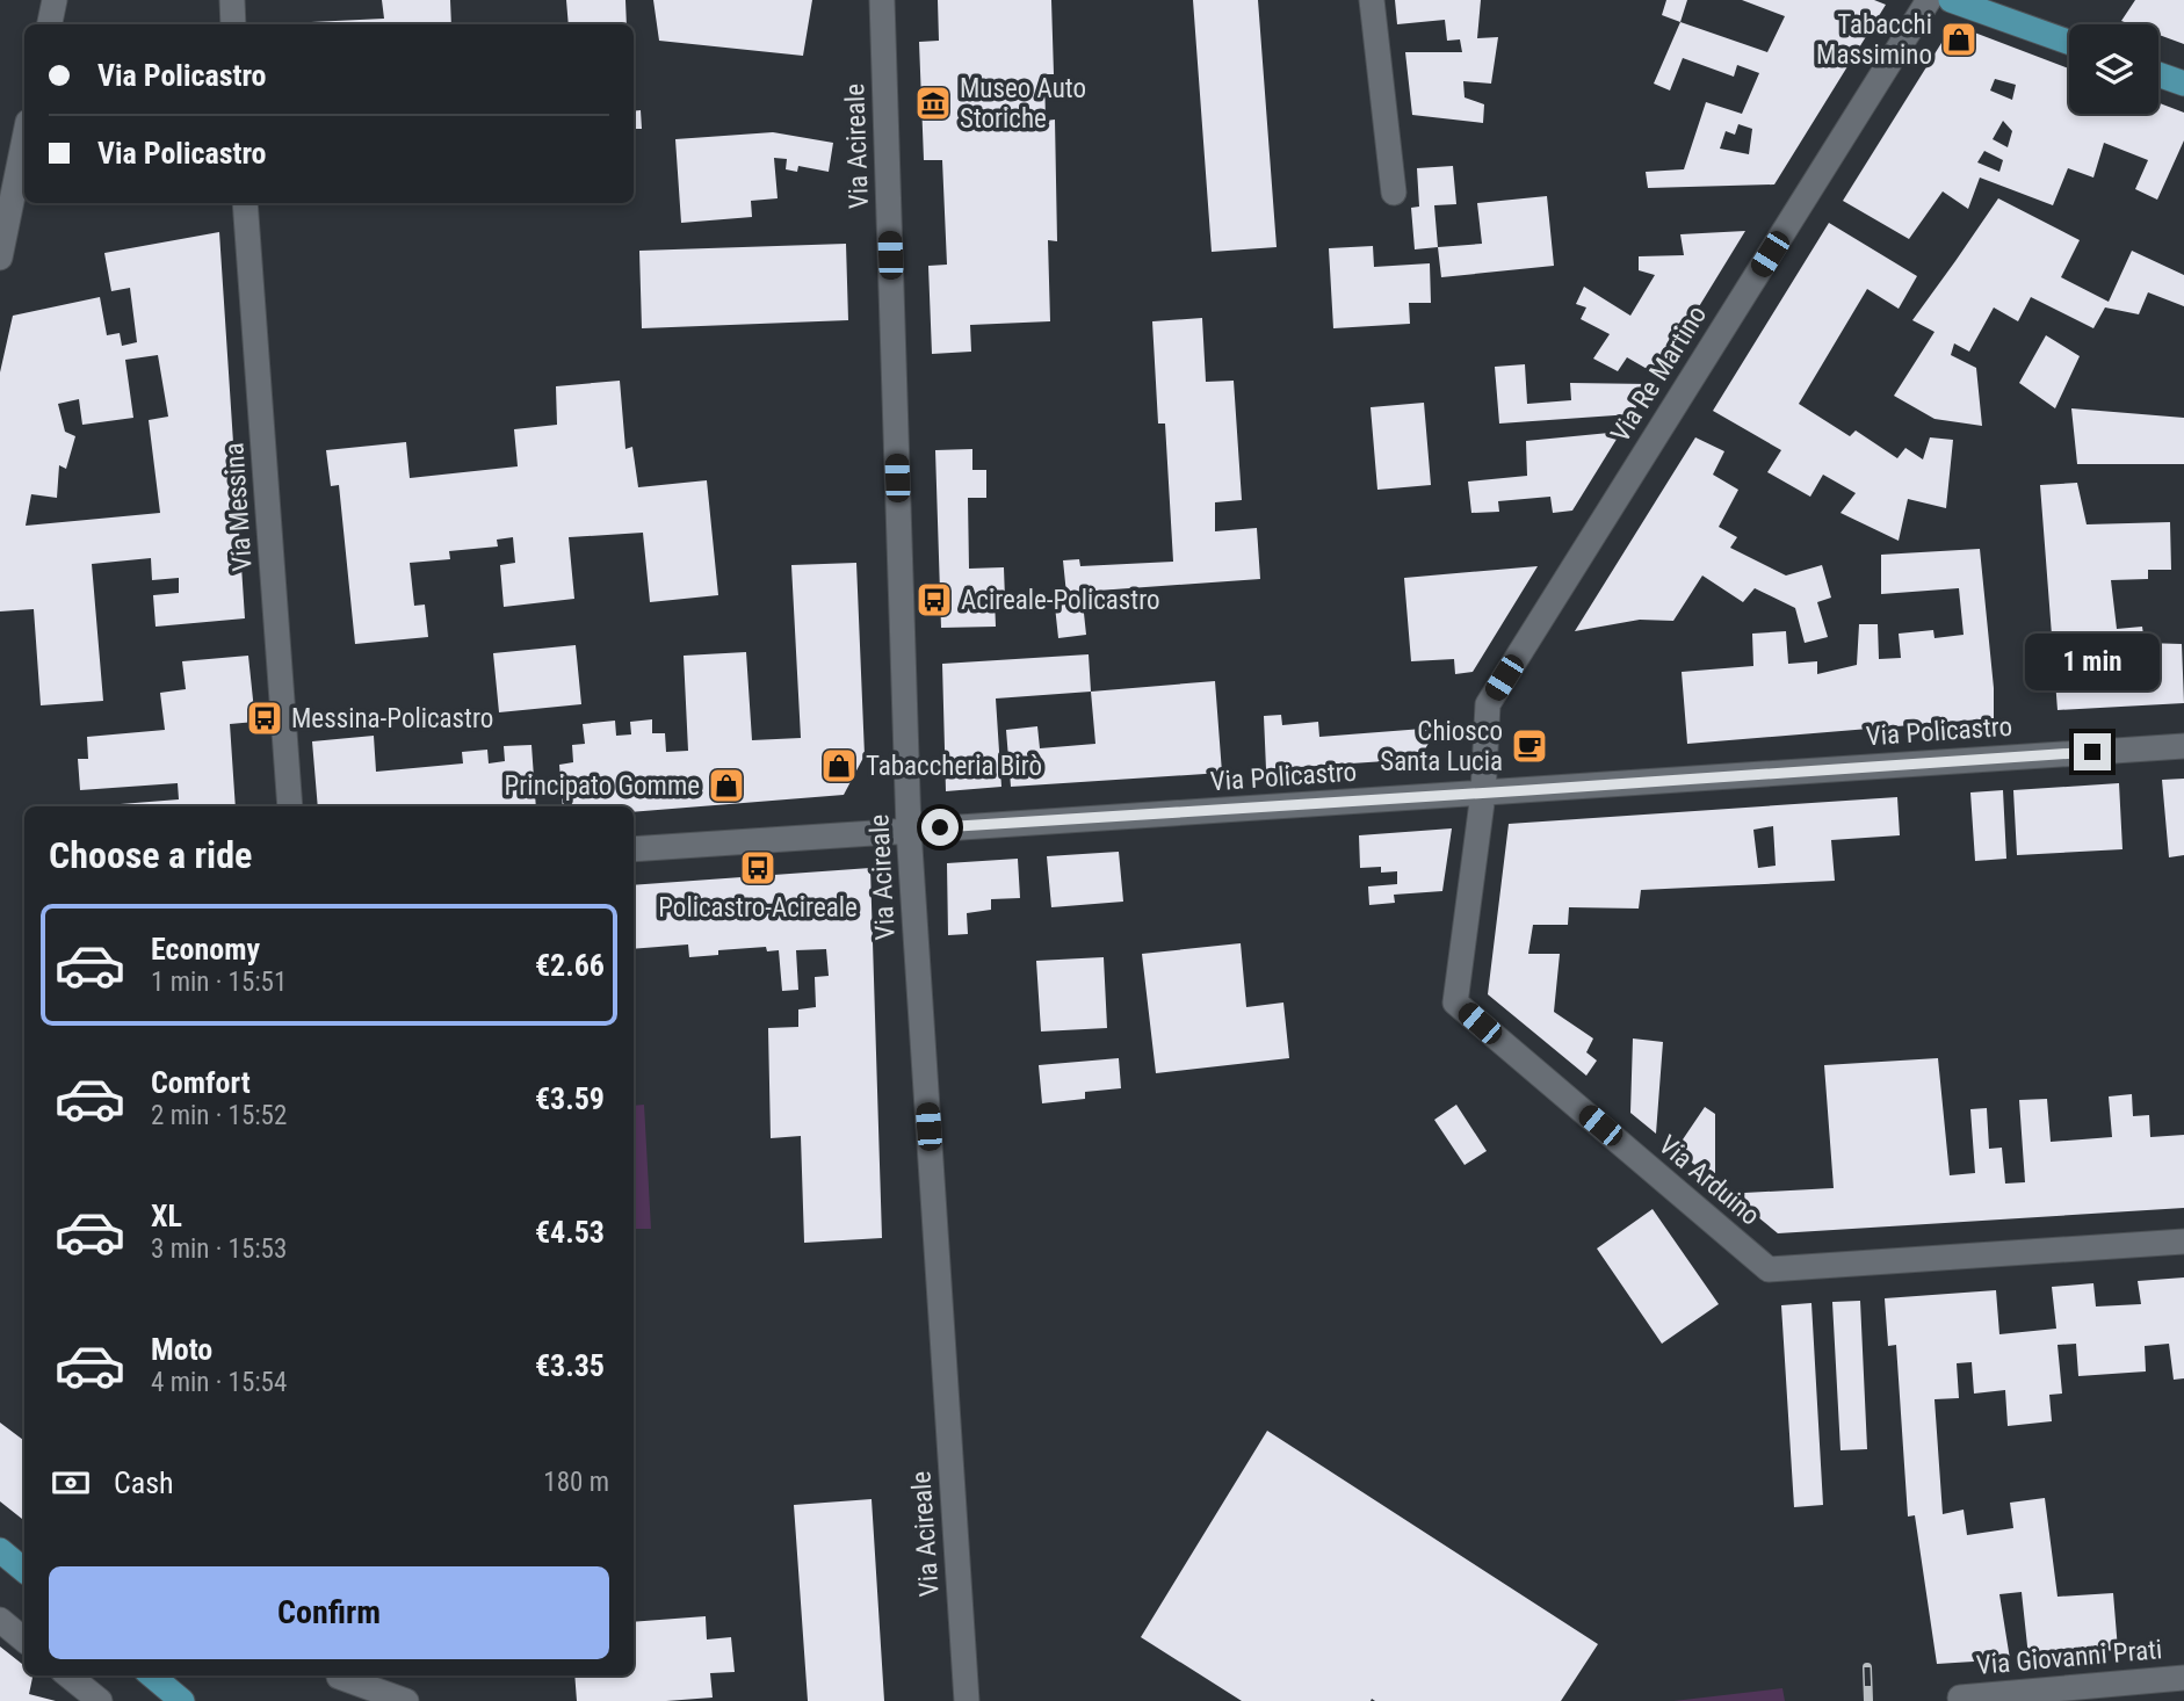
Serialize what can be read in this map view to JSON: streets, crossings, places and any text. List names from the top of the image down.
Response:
{
  "streets": {
    "street": [
      "Via Acireale",
      "Via Re Martino",
      "Via Messina",
      "Via Policastro",
      "Via Arduino",
      "Via Giovanni Prati"
    ]
  },
  "crossings": [
    ["Via Acireale", "Via Policastro"],
    ["Via Re Martino", "Via Policastro"],
    ["Via Re Martino", "Via Arduino"],
    ["Via Policastro", "Via Arduino"]
  ],
  "places": {
    "shop": ["Tabacchi Massimino", "Tabaccheria Birò", "Principato Gomme"],
    "museum": ["Museo Auto Storiche"],
    "bus stop": ["Acireale-Policastro", "Messina-Policastro", "Policastro-Acireale"],
    "cafe": ["Chiosco Santa Lucia"]
  },
  "page": {
    "banner": ["Via Policastro", "Via Policastro"],
    "bubble": "1 min",
    "heading": "Choose a ride",
    "list": [
      {
        "name": "Economy",
        "note": "1 min · 15:51",
        "value": "€2.66"
      },
      {
        "name": "Comfort",
        "note": "2 min · 15:52",
        "value": "€3.59"
      },
      {
        "name": "XL",
        "note": "3 min · 15:53",
        "value": "€4.53"
      },
      {
        "name": "Moto",
        "note": "4 min · 15:54",
        "value": "€3.35"
      }
    ],
    "pay": ["Cash", "180 m"],
    "buttons": "Confirm"
  }
}
